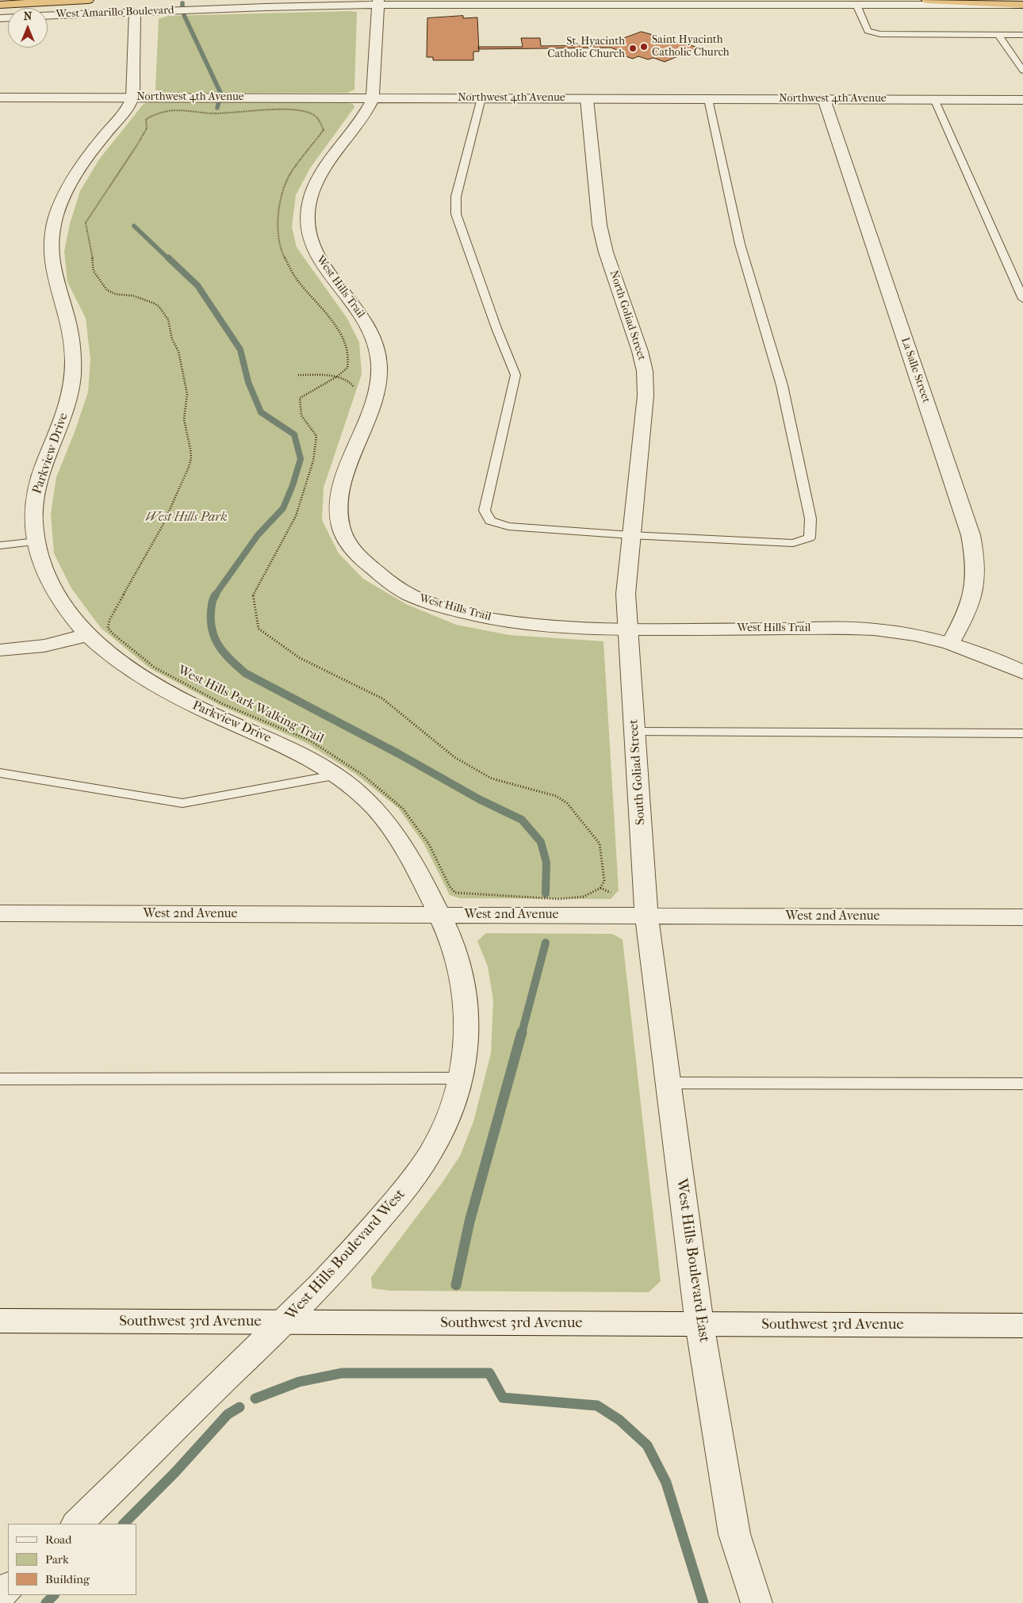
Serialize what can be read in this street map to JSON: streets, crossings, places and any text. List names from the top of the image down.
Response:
{
  "streets": {
    "highway": ["West Amarillo Boulevard"],
    "street": [
      "Northwest 4th Avenue",
      "West Hills Trail",
      "North Goliad Street",
      "La Salle Street",
      "Parkview Drive",
      "South Goliad Street",
      "West 2nd Avenue",
      "West Hills Boulevard West",
      "West Hills Boulevard East",
      "Southwest 3rd Avenue"
    ],
    "path": ["West Hills Park Walking Trail"]
  },
  "crossings": [
    ["West Amarillo Boulevard", "West Hills Trail"],
    ["Northwest 4th Avenue", "West Hills Trail"],
    ["Northwest 4th Avenue", "North Goliad Street"],
    ["Northwest 4th Avenue", "La Salle Street"],
    ["Northwest 4th Avenue", "Parkview Drive"],
    ["West Hills Trail", "North Goliad Street"],
    ["West Hills Trail", "La Salle Street"],
    ["West Hills Trail", "South Goliad Street"],
    ["North Goliad Street", "South Goliad Street"],
    ["Parkview Drive", "West 2nd Avenue"],
    ["Parkview Drive", "West Hills Boulevard West"],
    ["South Goliad Street", "West 2nd Avenue"],
    ["South Goliad Street", "West Hills Boulevard East"],
    ["West 2nd Avenue", "West Hills Boulevard West"],
    ["West 2nd Avenue", "West Hills Boulevard East"],
    ["West Hills Boulevard West", "Southwest 3rd Avenue"],
    ["West Hills Boulevard East", "Southwest 3rd Avenue"]
  ],
  "parks": ["West Hills Park"],
  "places": ["Saint Hyacinth Catholic Church", "St. Hyacinth Catholic Church"],
  "legend": ["Road", "Park", "Building"],
  "north": "top"
}
